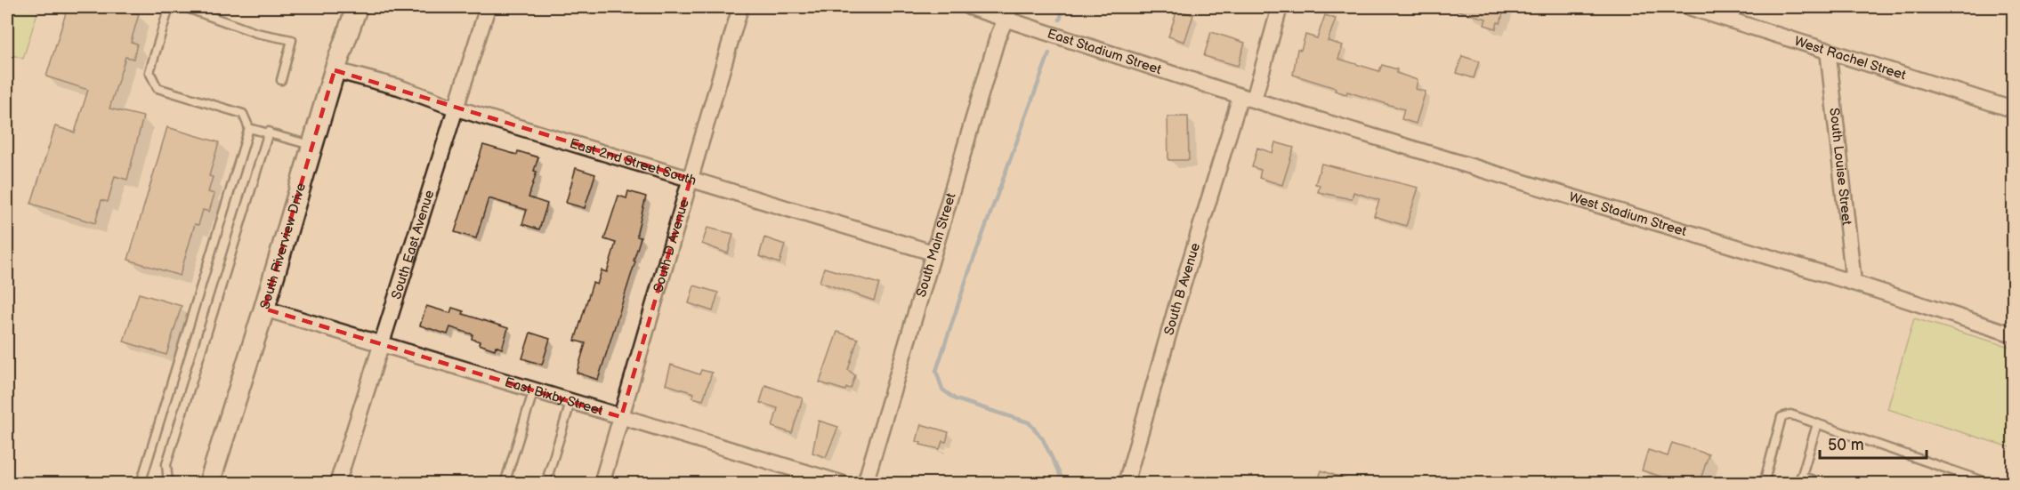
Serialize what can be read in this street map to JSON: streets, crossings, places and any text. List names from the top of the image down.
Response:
{
  "streets": {
    "street": [
      "East Stadium Street",
      "West Rachel Street",
      "East 2nd Street South",
      "South Louise Street",
      "West Stadium Street",
      "South Main Street",
      "South East Avenue",
      "South Riverview Drive",
      "South D Avenue",
      "South B Avenue",
      "East Bixby Street"
    ]
  },
  "crossings": [
    ["East Stadium Street", "West Stadium Street"],
    ["East Stadium Street", "South Main Street"],
    ["East Stadium Street", "South B Avenue"],
    ["West Rachel Street", "South Louise Street"],
    ["East 2nd Street South", "South Main Street"],
    ["East 2nd Street South", "South East Avenue"],
    ["East 2nd Street South", "South Riverview Drive"],
    ["East 2nd Street South", "South D Avenue"],
    ["South Louise Street", "West Stadium Street"],
    ["West Stadium Street", "South B Avenue"],
    ["South East Avenue", "East Bixby Street"],
    ["South Riverview Drive", "East Bixby Street"],
    ["South D Avenue", "East Bixby Street"]
  ],
  "scale_bar": "50 m"
}
